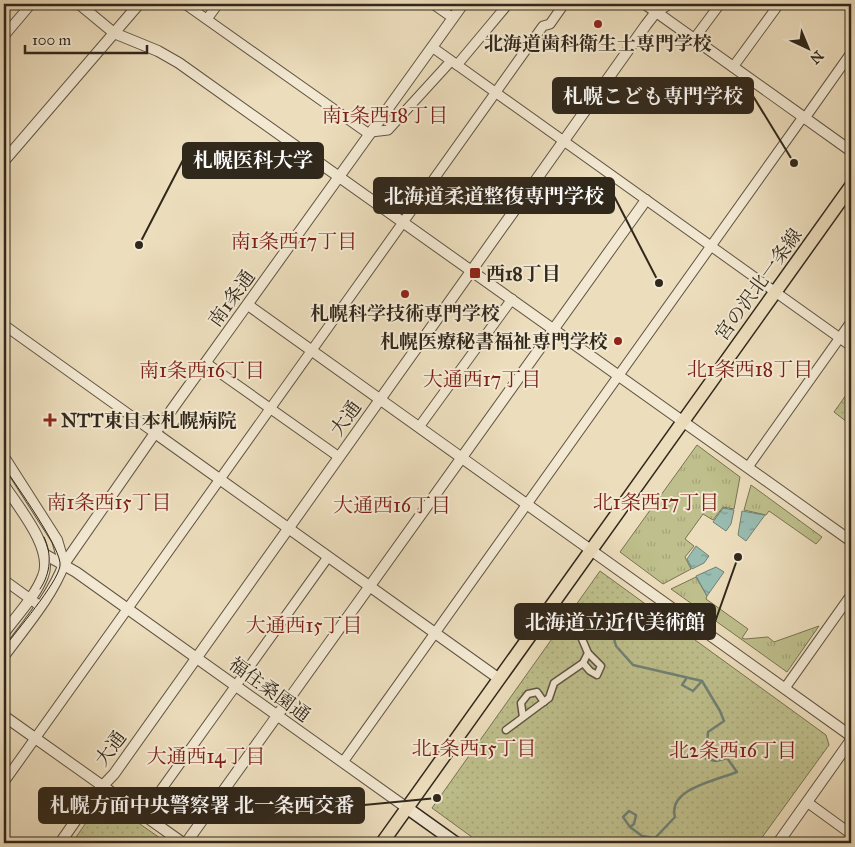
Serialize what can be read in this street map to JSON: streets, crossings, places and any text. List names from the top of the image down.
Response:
{
  "streets": {
    "main road": ["宮の沢北一条線", "福住桑園通"],
    "street": ["南1条通", "大通"]
  },
  "crossings": [
    ["宮の沢北一条線", "福住桑園通"],
    ["南1条通", "福住桑園通"],
    ["大通", "福住桑園通"]
  ],
  "districts": [
    "南1条西18丁目",
    "南1条西17丁目",
    "北1条西18丁目",
    "南1条西16丁目",
    "大通西17丁目",
    "南1条西15丁目",
    "北1条西17丁目",
    "大通西16丁目",
    "大通西15丁目",
    "北1条西15丁目",
    "北2条西16丁目",
    "大通西14丁目"
  ],
  "places": {
    "other": [
      "北海道歯科衛生士専門学校",
      "札幌こども専門学校",
      "札幌医科大学",
      "北海道柔道整復専門学校",
      "札幌科学技術専門学校",
      "札幌医療秘書福祉専門学校",
      "北海道立近代美術館",
      "札幌方面中央警察署 北一条西交番"
    ],
    "transit": ["西18丁目"],
    "health": ["NTT東日本札幌病院"]
  },
  "scale_bar": "100 m",
  "north": "bottom right"
}
